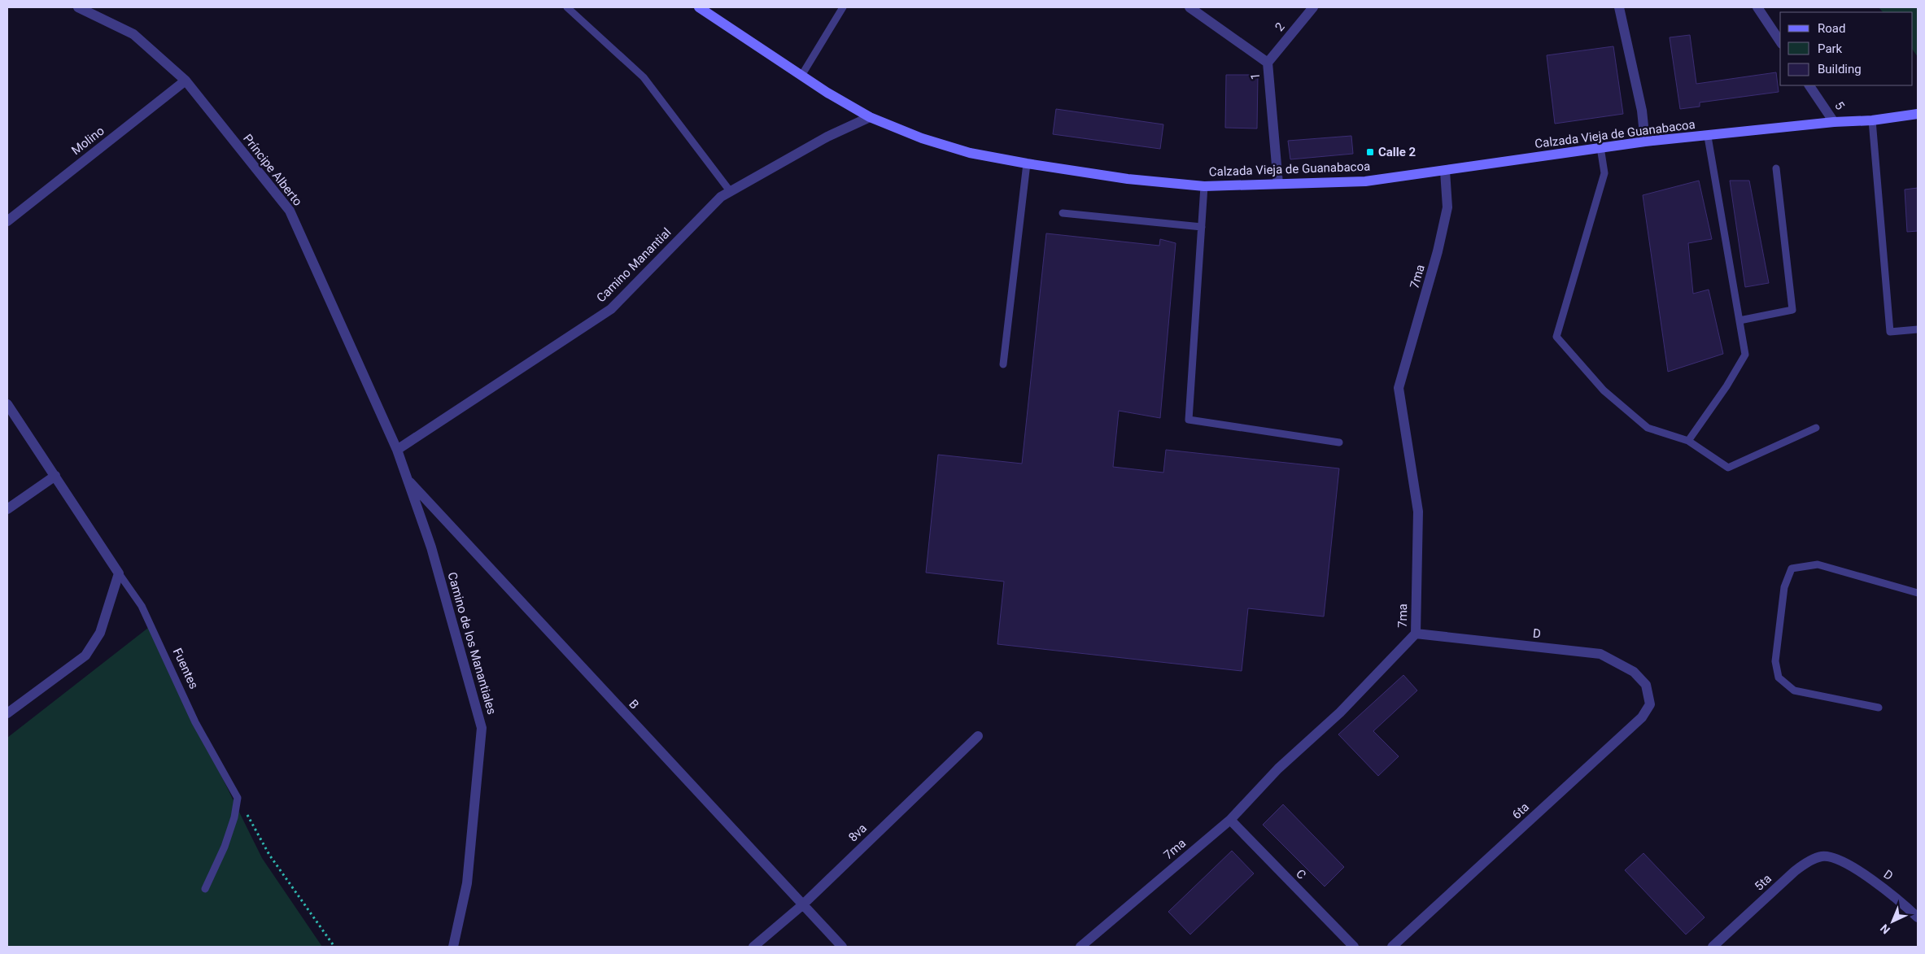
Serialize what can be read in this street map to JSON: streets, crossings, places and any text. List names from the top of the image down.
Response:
{
  "streets": {
    "main road": ["Calzada Vieja de Guanabacoa"],
    "street": [
      "2",
      "1",
      "5",
      "Molino",
      "Príncipe Alberto",
      "Camino Manantial",
      "7ma",
      "D",
      "Camino de los Manantiales",
      "Fuentes",
      "B",
      "6ta",
      "8va",
      "C",
      "5ta"
    ]
  },
  "crossings": [
    ["2", "1"],
    ["1", "Calzada Vieja de Guanabacoa"],
    ["5", "Calzada Vieja de Guanabacoa"],
    ["Calzada Vieja de Guanabacoa", "Camino Manantial"],
    ["Calzada Vieja de Guanabacoa", "7ma"],
    ["Molino", "Príncipe Alberto"],
    ["Príncipe Alberto", "Camino Manantial"],
    ["Príncipe Alberto", "Camino de los Manantiales"],
    ["Camino Manantial", "Camino de los Manantiales"],
    ["7ma", "D"],
    ["7ma", "C"],
    ["D", "6ta"],
    ["D", "5ta"],
    ["Camino de los Manantiales", "B"],
    ["B", "8va"]
  ],
  "places": {
    "transit": ["Calle 2"]
  },
  "legend": ["Road", "Park", "Building"],
  "north": "bottom left"
}
